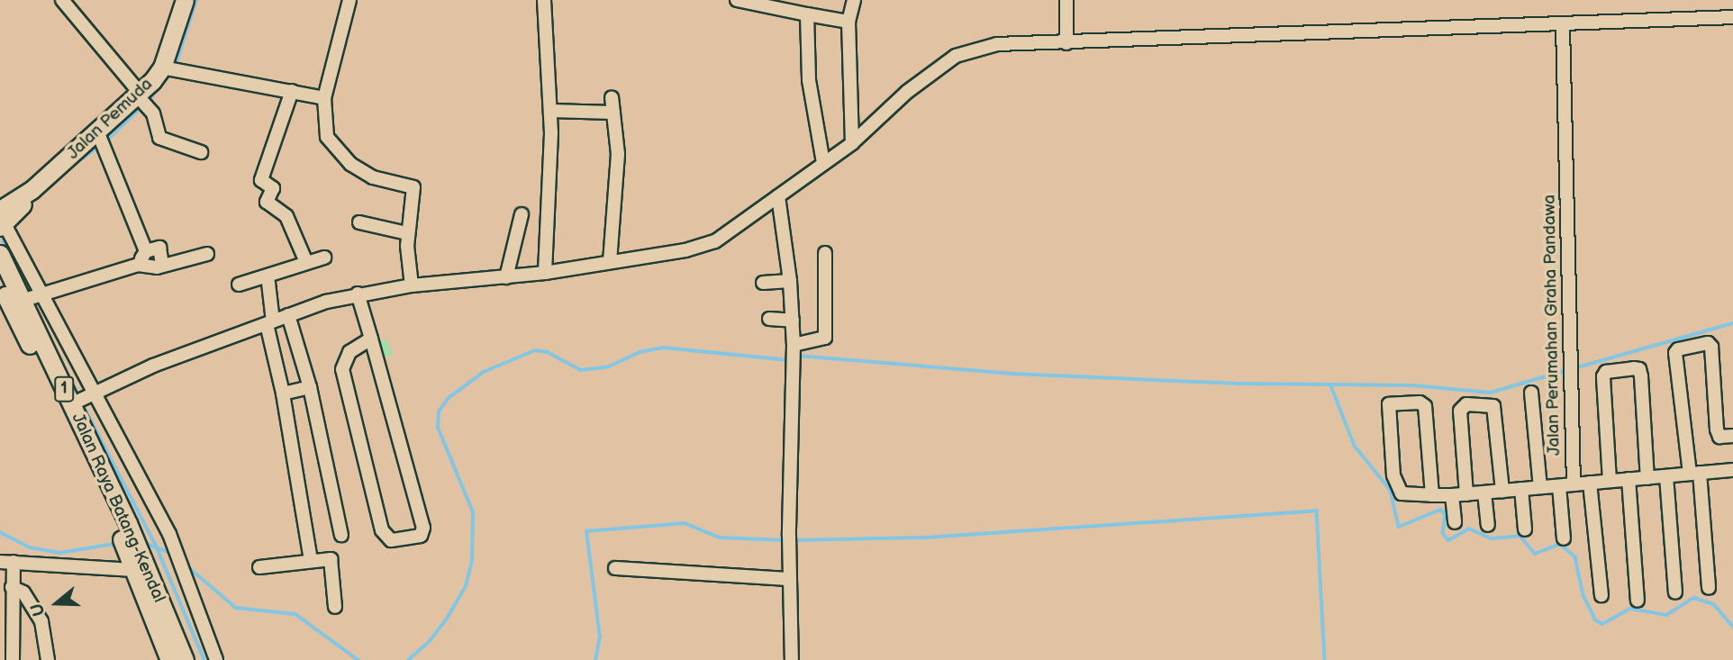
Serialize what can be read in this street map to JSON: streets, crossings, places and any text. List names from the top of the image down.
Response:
{
  "streets": {
    "highway": ["Jalan Pemuda", "1", "Jalan Raya Batang-Kendal"],
    "street": ["Jalan Perumahan Graha Pandawa"]
  },
  "north": "left"
}
